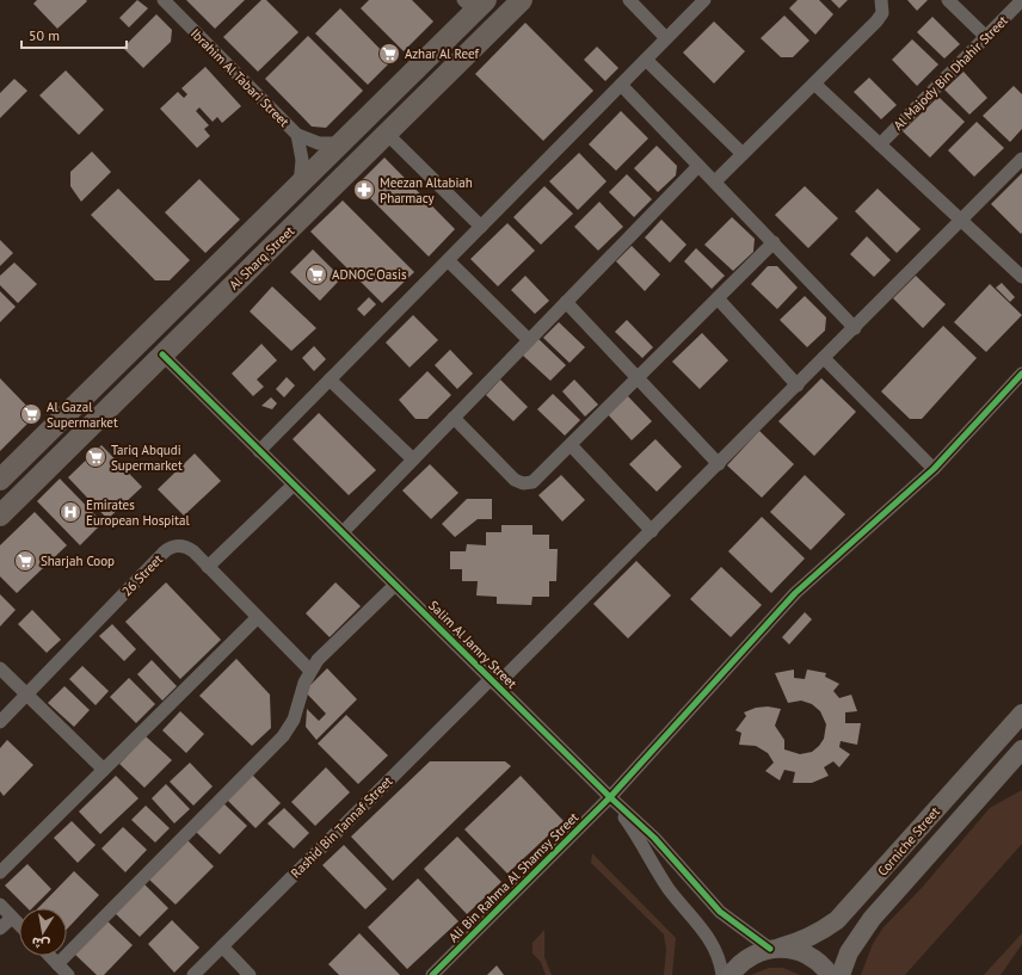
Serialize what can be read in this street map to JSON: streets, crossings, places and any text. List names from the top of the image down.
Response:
{
  "streets": {
    "main road": ["Al Sharq Street", "Corniche Street"],
    "street": [
      "Al Majody Bin Dhahir Street",
      "Ibrahim Al Tabari Street",
      "26 Street",
      "Salim Al Jamry Street",
      "Rashid Bin Tannaf Street",
      "Ali Bin Rahma Al Shamsy Street"
    ]
  },
  "crossings": [
    ["Ibrahim Al Tabari Street", "Al Sharq Street"],
    ["Al Sharq Street", "Salim Al Jamry Street"],
    ["Salim Al Jamry Street", "Rashid Bin Tannaf Street"],
    ["Salim Al Jamry Street", "Corniche Street"],
    ["Salim Al Jamry Street", "Ali Bin Rahma Al Shamsy Street"]
  ],
  "places": {
    "supermarket": [
      "Azhar Al Reef",
      "ADNOC Oasis",
      "Al Gazal Supermarket",
      "Tariq Abqudi Supermarket",
      "Sharjah Coop"
    ],
    "pharmacy": ["Meezan Altabiah Pharmacy"],
    "hospital": ["Emirates European Hospital"]
  },
  "scale_bar": "50 m",
  "north": "bottom"
}
